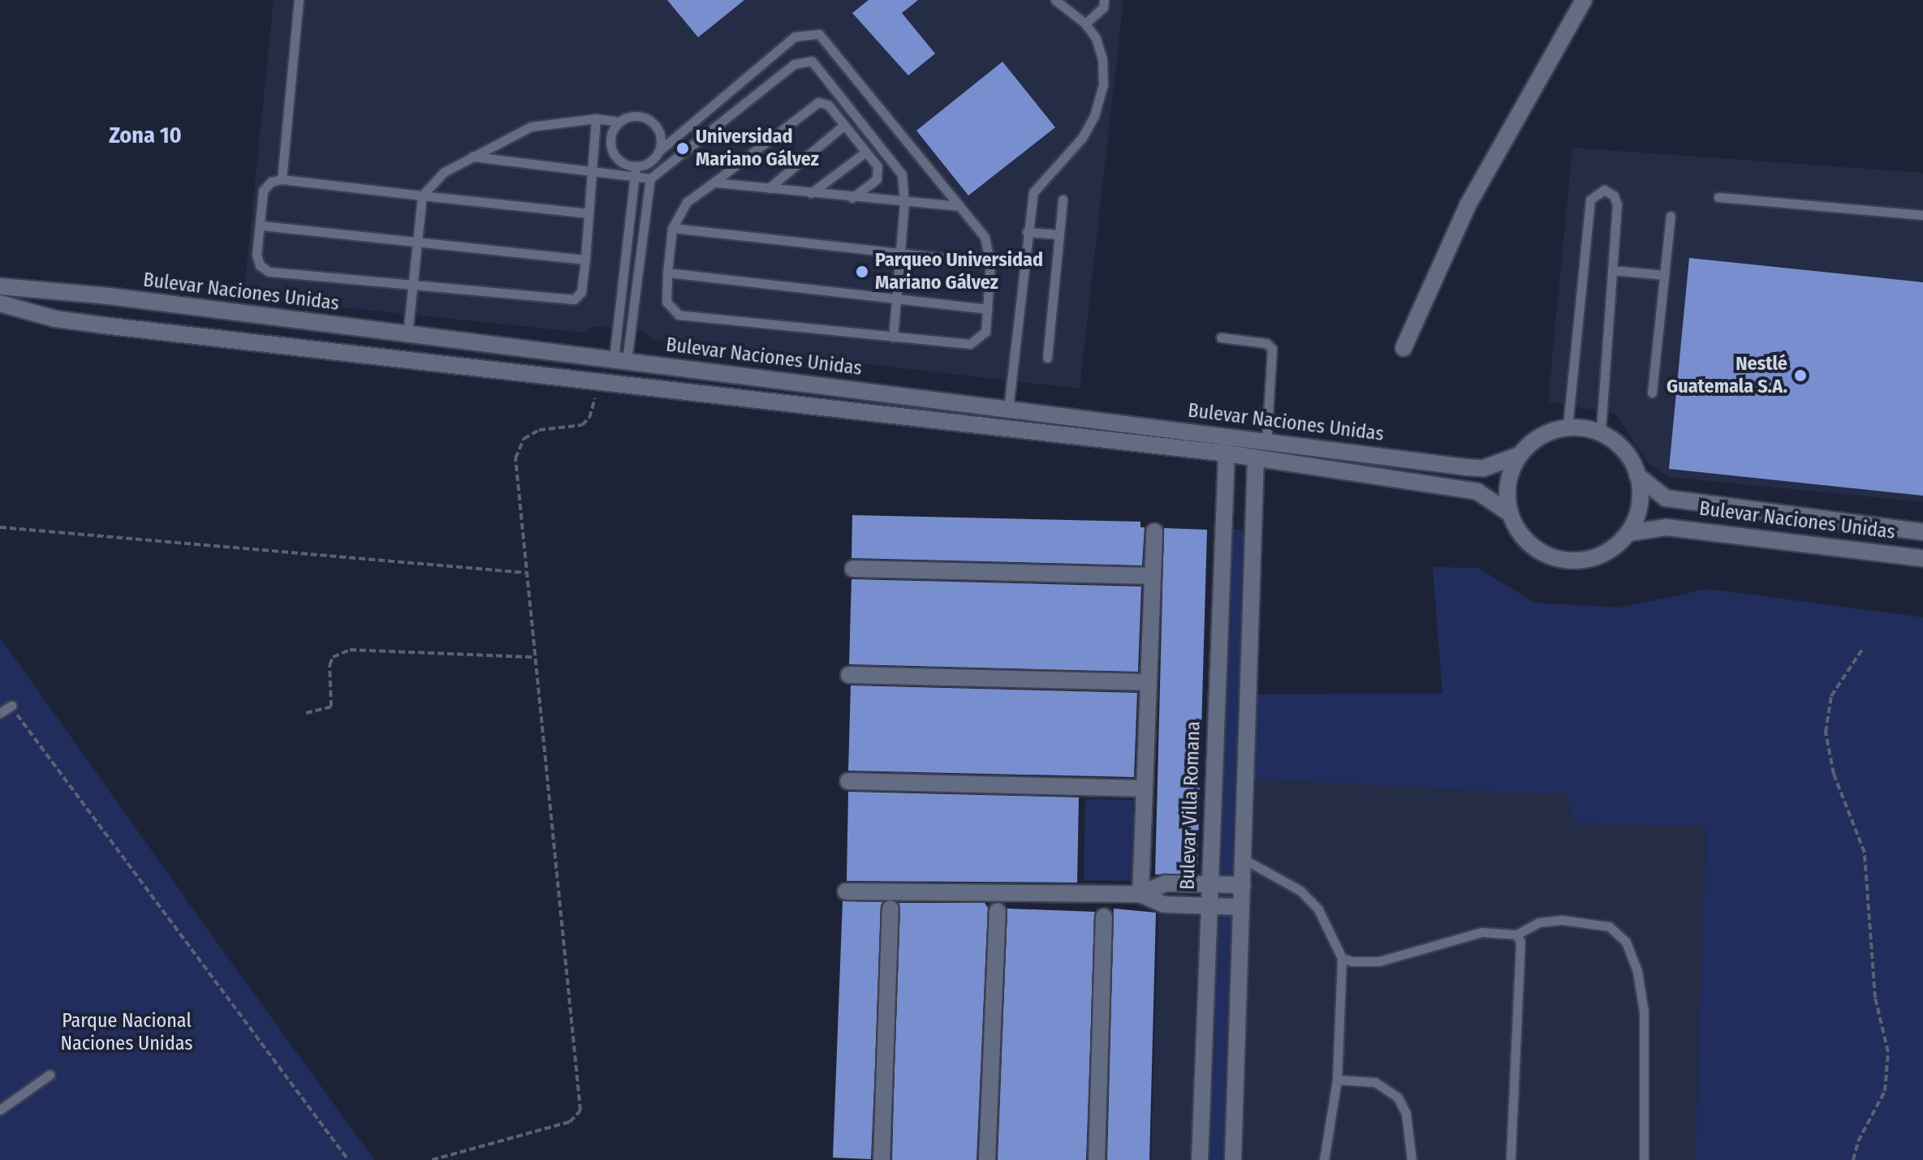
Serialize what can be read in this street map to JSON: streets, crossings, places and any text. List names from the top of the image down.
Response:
{
  "streets": {
    "street": ["Bulevar Naciones Unidas", "Bulevar Villa Romana"]
  },
  "crossings": [
    ["Bulevar Naciones Unidas", "Bulevar Villa Romana"]
  ],
  "districts": ["Zona 10"],
  "parks": ["Parque Nacional Naciones Unidas"],
  "places": ["Universidad Mariano Gálvez", "Parqueo Universidad Mariano Gálvez", "Nestlé Guatemala S.A."]
}
